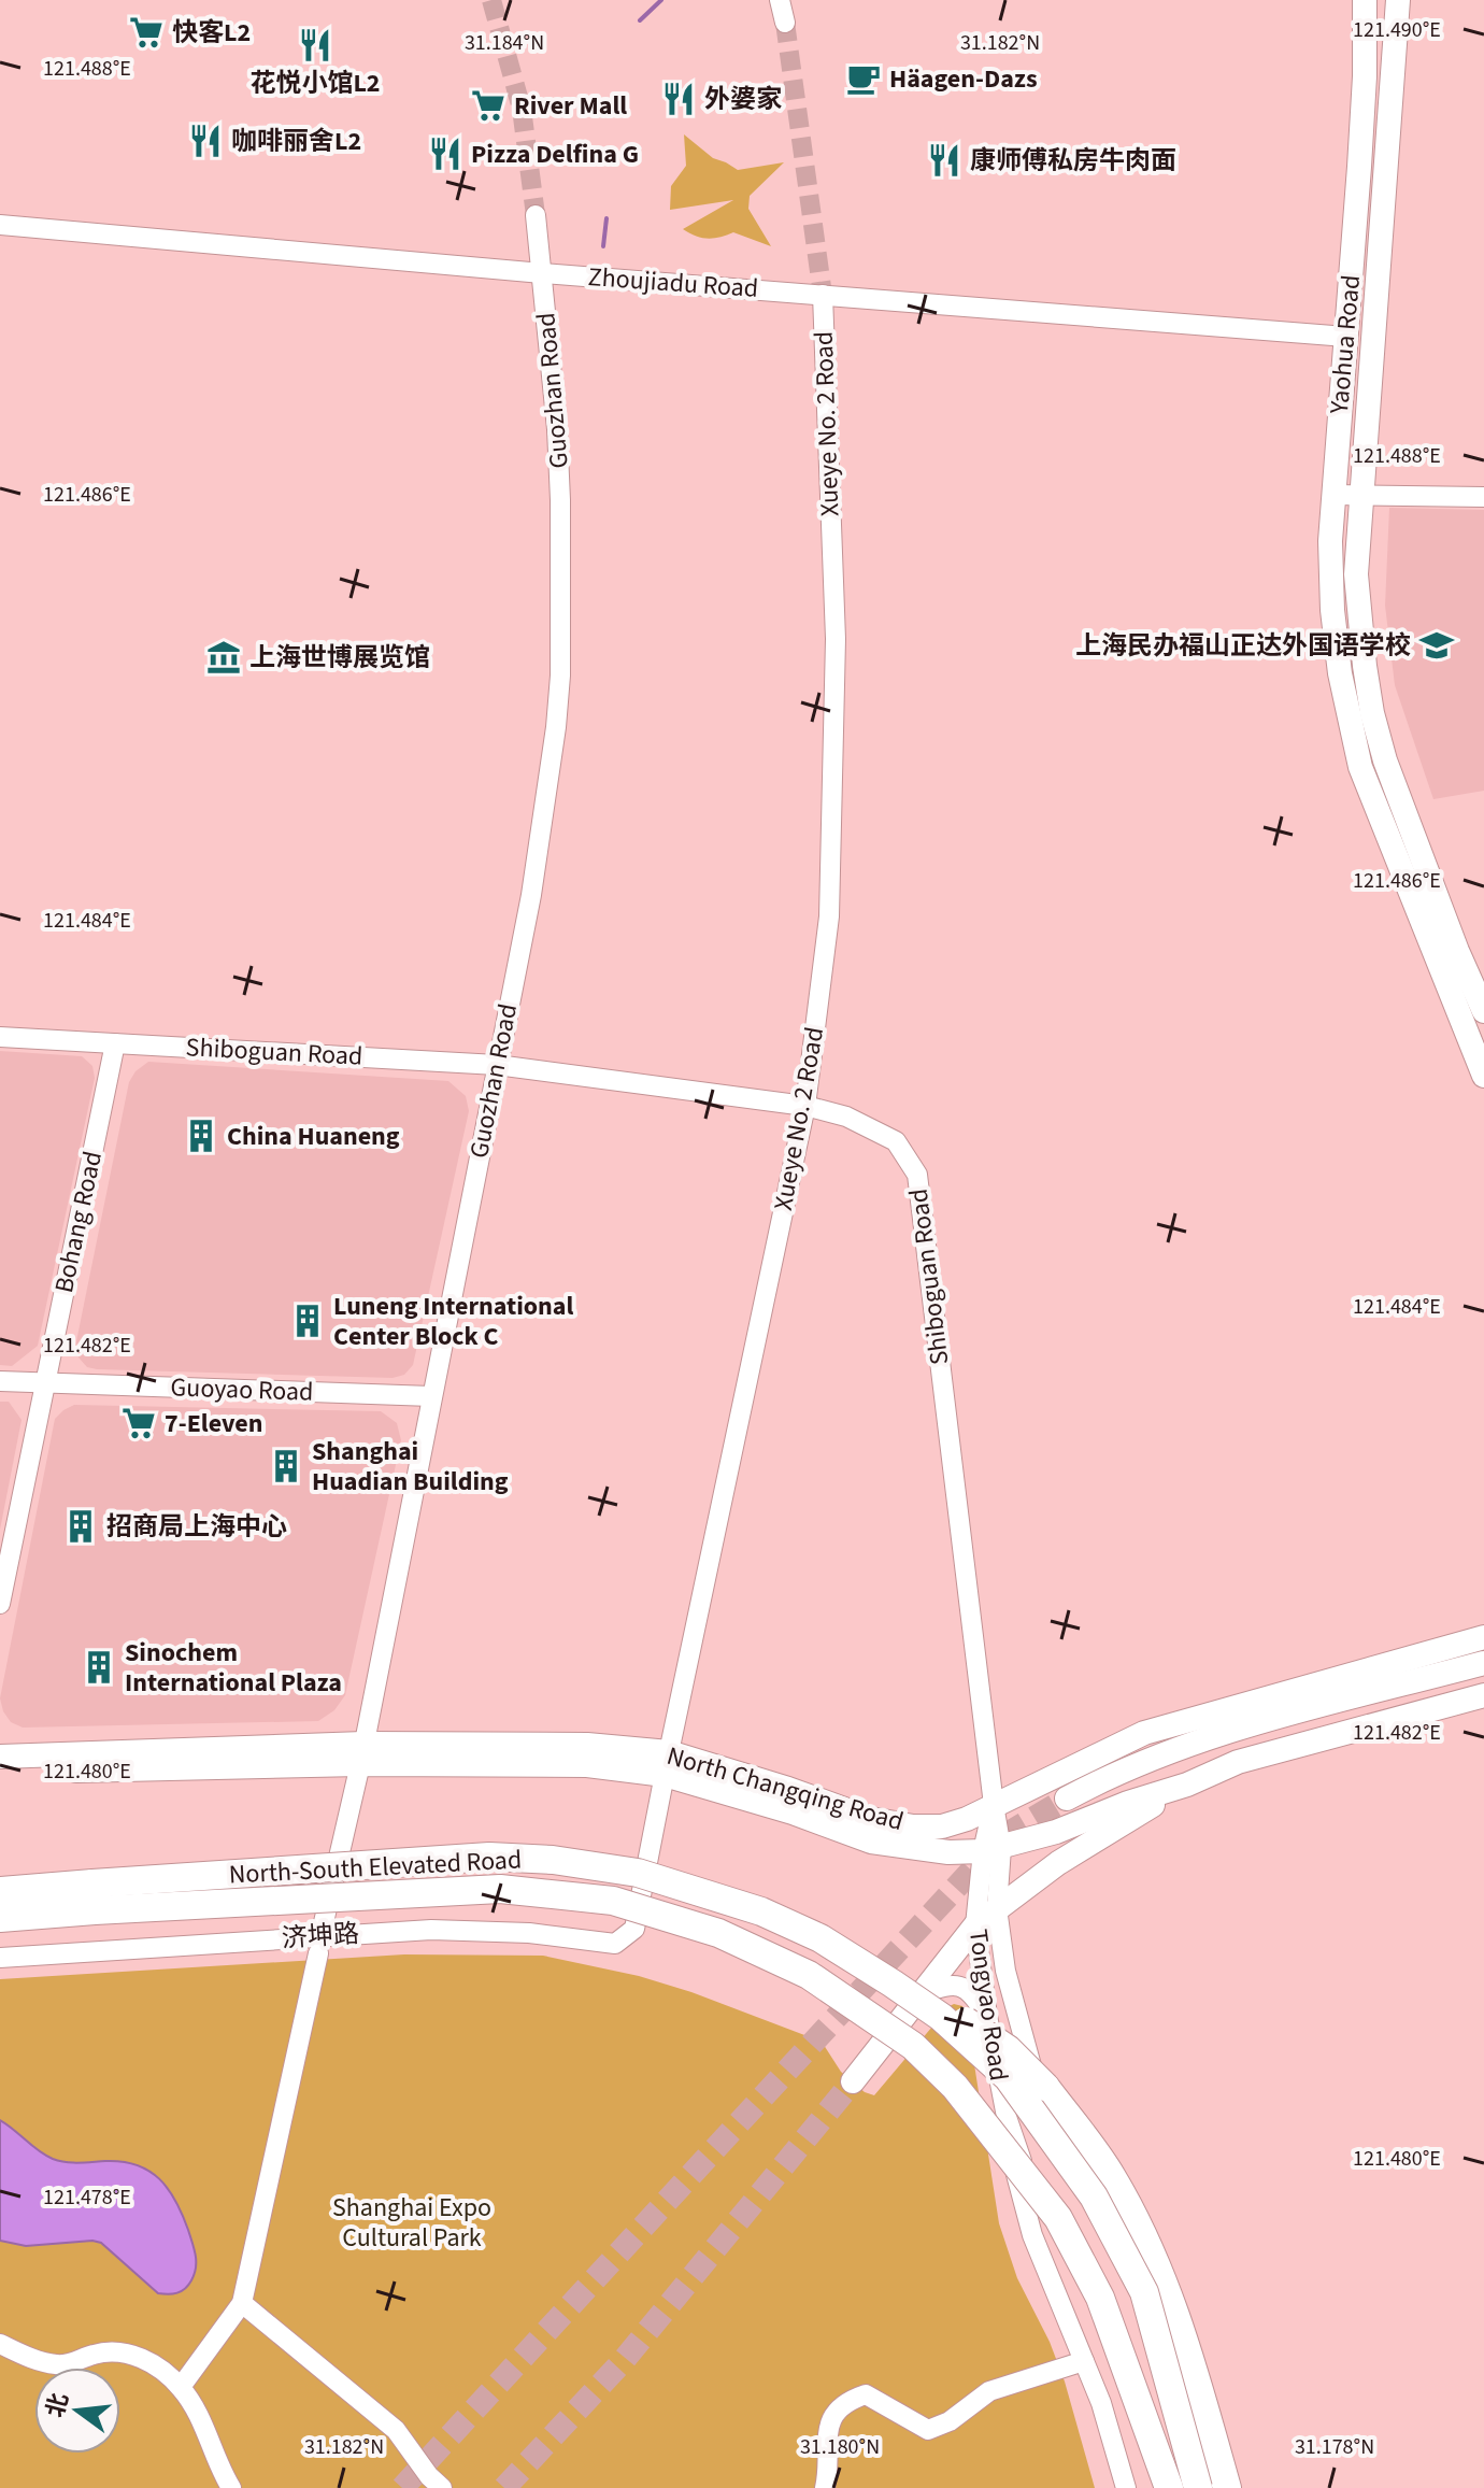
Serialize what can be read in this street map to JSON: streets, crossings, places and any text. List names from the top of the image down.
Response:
{
  "streets": {
    "highway": ["North-South Elevated Road"],
    "main road": ["Yaohua Road", "North Changqing Road"],
    "street": [
      "Zhoujiadu Road",
      "Guozhan Road",
      "Xueye No. 2 Road",
      "Shiboguan Road",
      "Bohang Road",
      "Guoyao Road",
      "济坤路",
      "Tongyao Road"
    ]
  },
  "crossings": [
    ["Zhoujiadu Road", "Yaohua Road"],
    ["Zhoujiadu Road", "Guozhan Road"],
    ["Zhoujiadu Road", "Xueye No. 2 Road"],
    ["Guozhan Road", "Shiboguan Road"],
    ["Guozhan Road", "Guoyao Road"],
    ["Guozhan Road", "North Changqing Road"],
    ["Guozhan Road", "济坤路"],
    ["Xueye No. 2 Road", "Shiboguan Road"],
    ["Xueye No. 2 Road", "North Changqing Road"],
    ["Xueye No. 2 Road", "济坤路"],
    ["Shiboguan Road", "Bohang Road"],
    ["Shiboguan Road", "North Changqing Road"],
    ["Shiboguan Road", "Tongyao Road"],
    ["Bohang Road", "Guoyao Road"],
    ["North Changqing Road", "Tongyao Road"]
  ],
  "parks": ["Shanghai Expo Cultural Park"],
  "places": {
    "supermarket": ["快客L2", "River Mall", "7-Eleven"],
    "restaurant": [
      "花悦小馆L2",
      "外婆家",
      "咖啡丽舍L2",
      "Pizza Delfina G",
      "康师傅私房牛肉面"
    ],
    "cafe": ["Häagen-Dazs"],
    "school or university": ["上海民办福山正达外国语学校"],
    "museum": ["上海世博展览馆"],
    "building": [
      "China Huaneng",
      "Luneng International Center Block C",
      "Shanghai Huadian Building",
      "招商局上海中心",
      "Sinochem International Plaza"
    ]
  },
  "north": "left",
  "coordinates": [
    "121.490°E",
    "31.184°N",
    "31.182°N",
    "121.488°E",
    "121.486°E",
    "121.484°E",
    "121.482°E",
    "121.480°E",
    "121.478°E",
    "31.180°N",
    "31.178°N"
  ]
}
